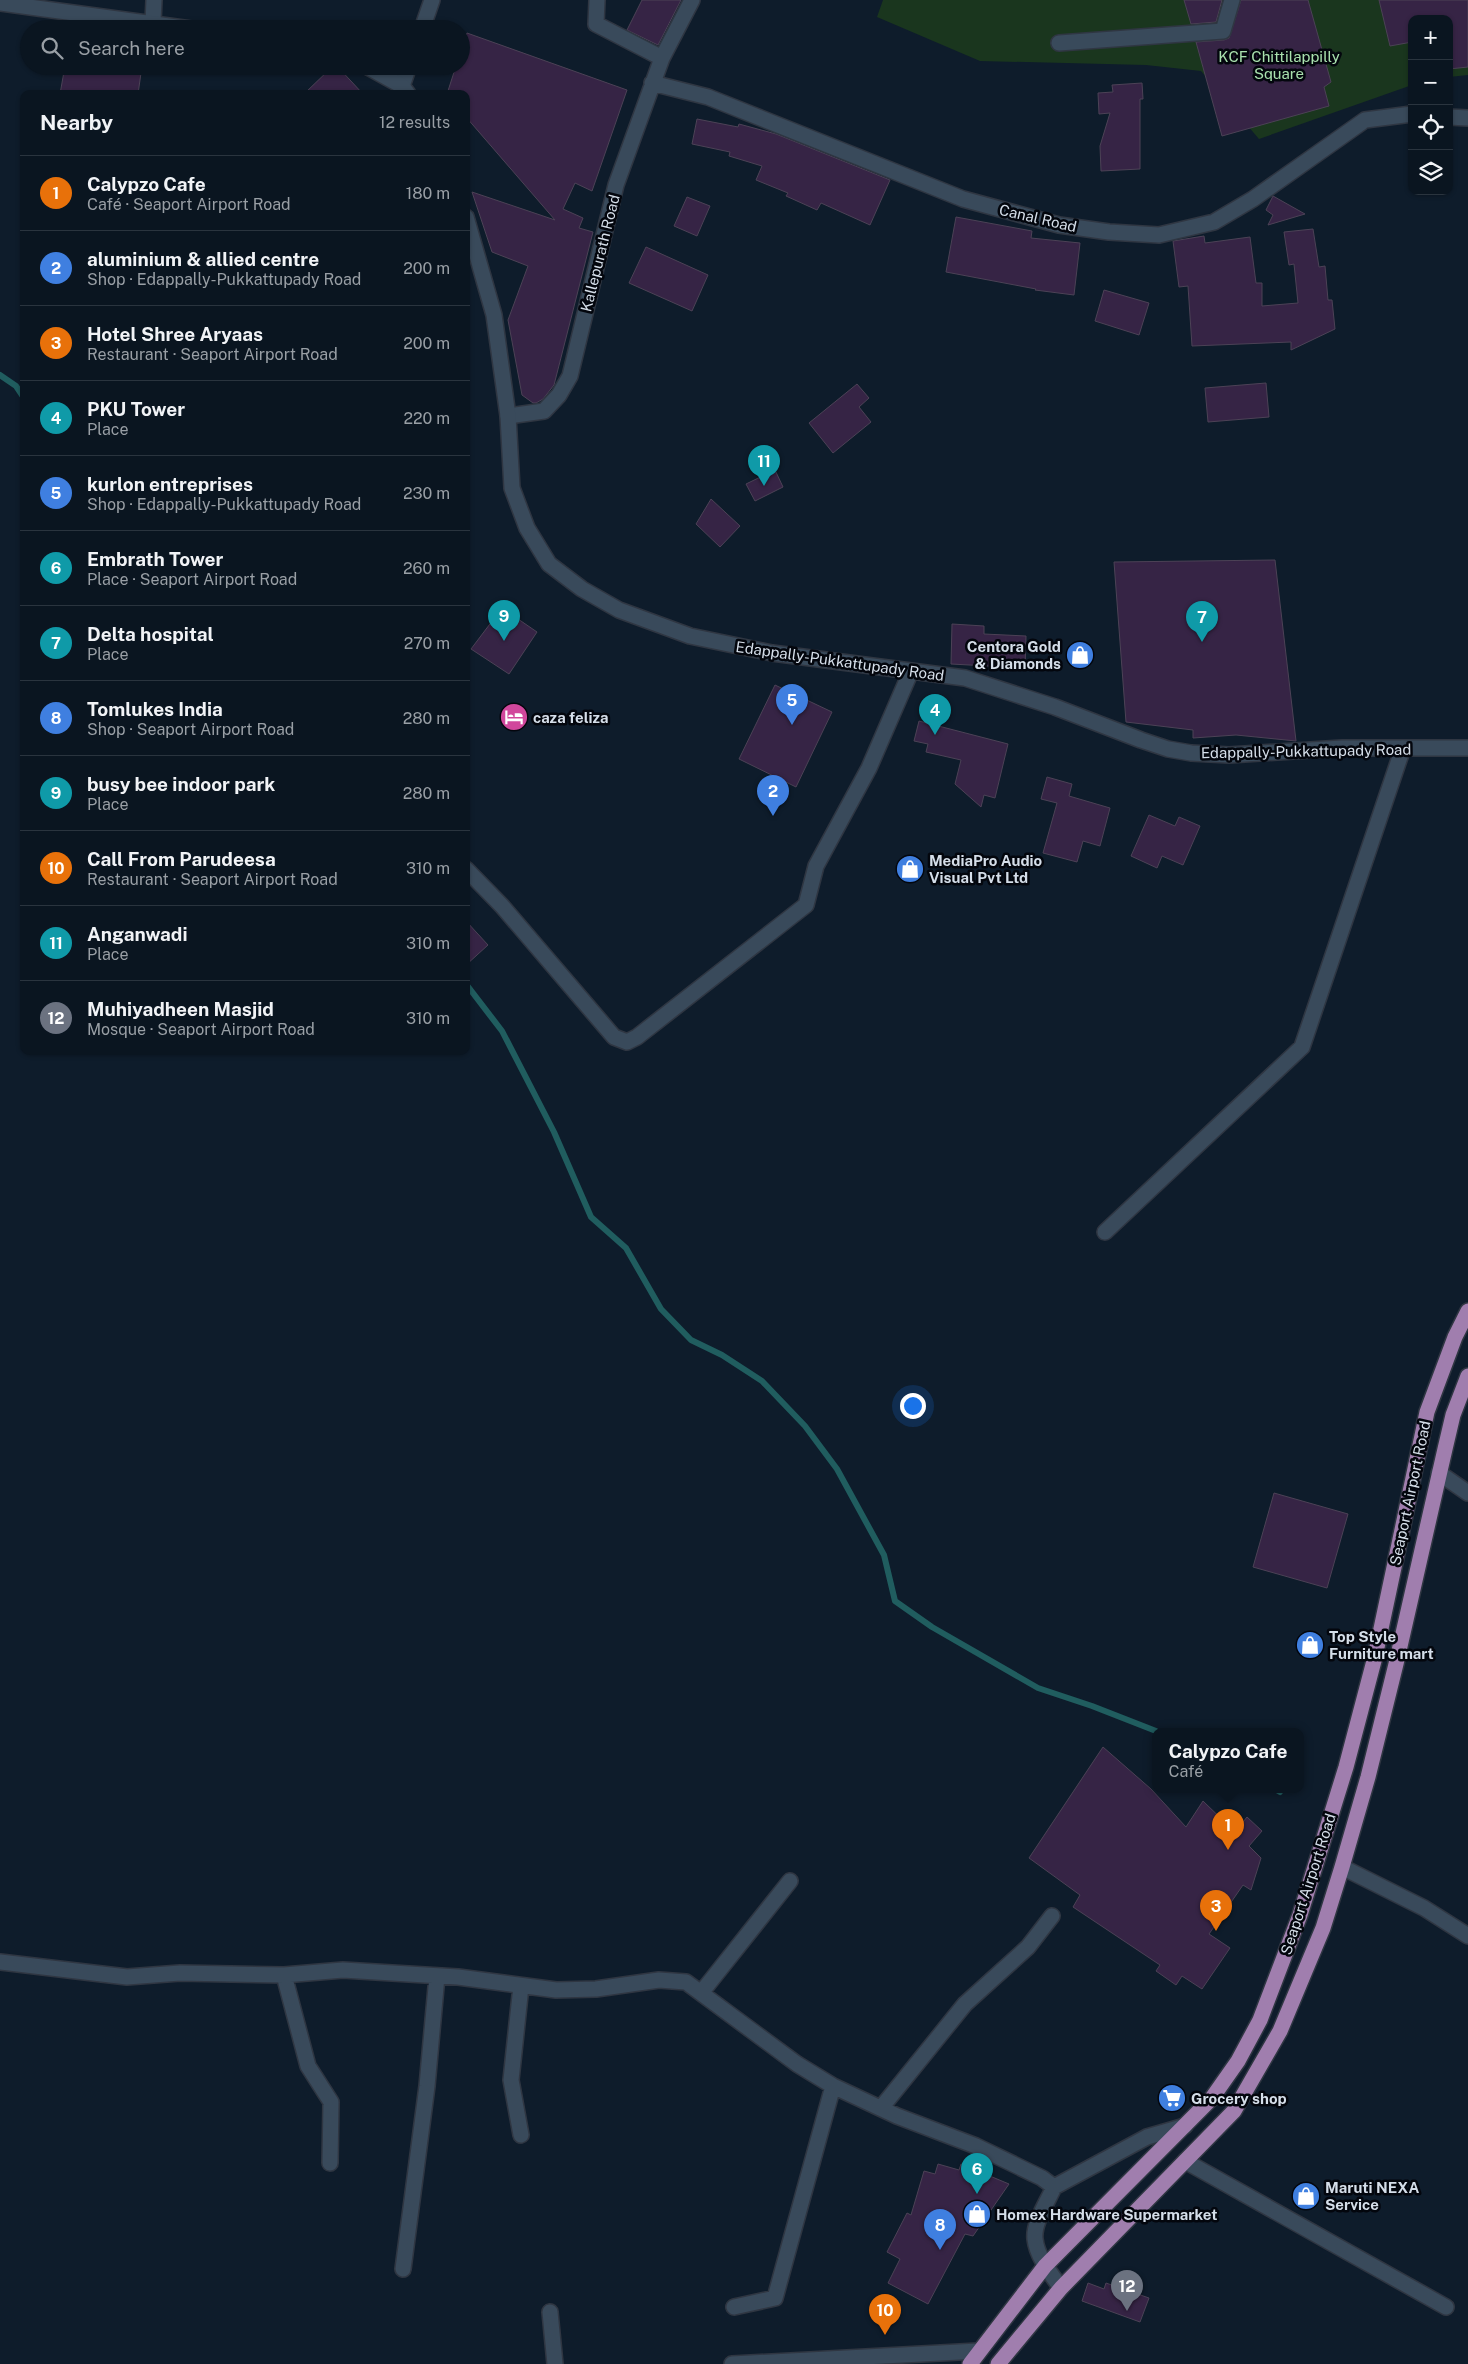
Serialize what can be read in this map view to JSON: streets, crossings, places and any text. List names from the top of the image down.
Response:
{
  "streets": {
    "main road": ["Seaport Airport Road"],
    "street": ["Canal Road", "Kallepurath Road", "Edappally-Pukkattupady Road"]
  },
  "crossings": [
    ["Canal Road", "Kallepurath Road"],
    ["Kallepurath Road", "Edappally-Pukkattupady Road"]
  ],
  "parks": ["KCF Chittilappilly Square"],
  "places": {
    "shop": [
      "Centora Gold & Diamonds",
      "MediaPro Audio Visual Pvt Ltd",
      "Top Style Furniture mart",
      "Maruti NEXA Service",
      "Homex Hardware Supermarket"
    ],
    "hotel": ["caza feliza"],
    "supermarket": ["Grocery shop"]
  },
  "page": {
    "map_buttons": ["+", "−"],
    "search": "Search here",
    "heading": ["Nearby", "12 results"],
    "list": [
      {
        "mark": "1",
        "name": "Calypzo Cafe",
        "note": "Café · Seaport Airport Road",
        "value": "180 m"
      },
      {
        "mark": "2",
        "name": "aluminium & allied centre",
        "note": "Shop · Edappally-Pukkattupady Road",
        "value": "200 m"
      },
      {
        "mark": "3",
        "name": "Hotel Shree Aryaas",
        "note": "Restaurant · Seaport Airport Road",
        "value": "200 m"
      },
      {
        "mark": "4",
        "name": "PKU Tower",
        "note": "Place",
        "value": "220 m"
      },
      {
        "mark": "5",
        "name": "kurlon entreprises",
        "note": "Shop · Edappally-Pukkattupady Road",
        "value": "230 m"
      },
      {
        "mark": "6",
        "name": "Embrath Tower",
        "note": "Place · Seaport Airport Road",
        "value": "260 m"
      },
      {
        "mark": "7",
        "name": "Delta hospital",
        "note": "Place",
        "value": "270 m"
      },
      {
        "mark": "8",
        "name": "Tomlukes India",
        "note": "Shop · Seaport Airport Road",
        "value": "280 m"
      },
      {
        "mark": "9",
        "name": "busy bee indoor park",
        "note": "Place",
        "value": "280 m"
      },
      {
        "mark": "10",
        "name": "Call From Parudeesa",
        "note": "Restaurant · Seaport Airport Road",
        "value": "310 m"
      },
      {
        "mark": "11",
        "name": "Anganwadi",
        "note": "Place",
        "value": "310 m"
      },
      {
        "mark": "12",
        "name": "Muhiyadheen Masjid",
        "note": "Mosque · Seaport Airport Road",
        "value": "310 m"
      }
    ],
    "pins": [
      "11",
      "9",
      "7",
      "5",
      "4",
      "2",
      "1",
      "3",
      "6",
      "8",
      "12",
      "10"
    ],
    "popup": ["Calypzo Cafe", "Café"]
  }
}
